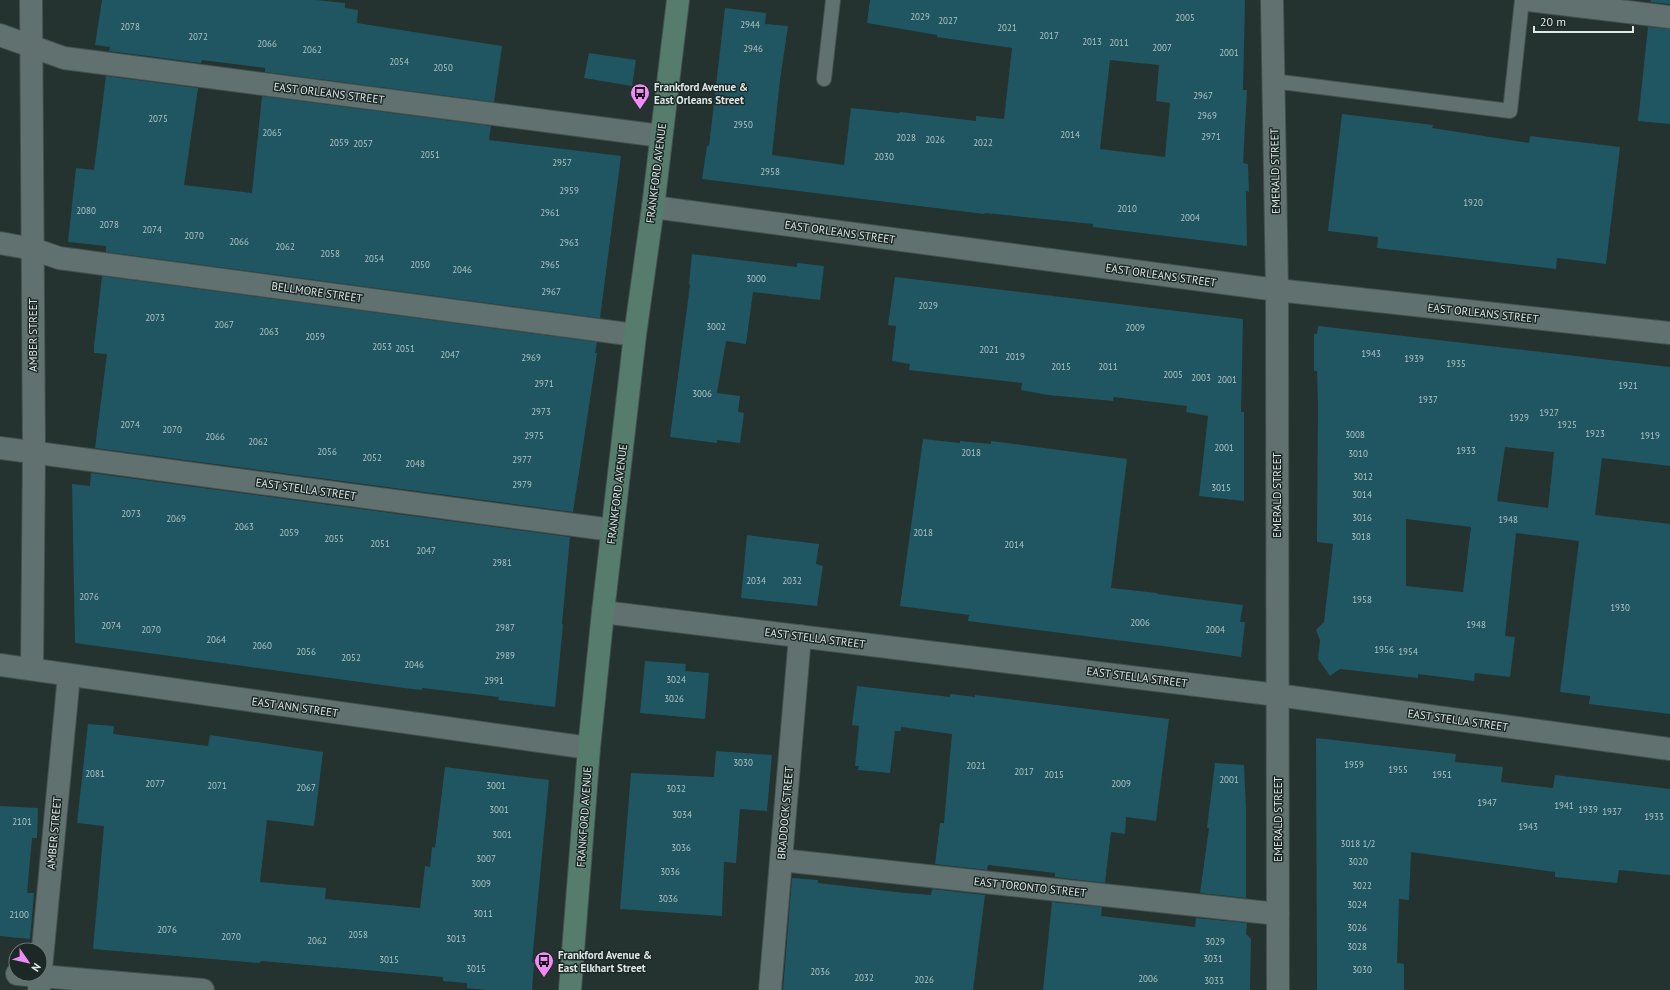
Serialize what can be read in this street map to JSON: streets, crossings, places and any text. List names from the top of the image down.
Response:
{
  "streets": {
    "main road": ["FRANKFORD AVENUE"],
    "street": [
      "EAST ORLEANS STREET",
      "EMERALD STREET",
      "BELLMORE STREET",
      "AMBER STREET",
      "EAST STELLA STREET",
      "EAST ANN STREET",
      "BRADDOCK STREET",
      "EAST TORONTO STREET"
    ]
  },
  "crossings": [
    ["EAST ORLEANS STREET", "EMERALD STREET"],
    ["EAST ORLEANS STREET", "FRANKFORD AVENUE"],
    ["EAST ORLEANS STREET", "AMBER STREET"],
    ["EMERALD STREET", "EAST STELLA STREET"],
    ["EMERALD STREET", "EAST TORONTO STREET"],
    ["FRANKFORD AVENUE", "BELLMORE STREET"],
    ["FRANKFORD AVENUE", "EAST STELLA STREET"],
    ["FRANKFORD AVENUE", "EAST ANN STREET"],
    ["BELLMORE STREET", "AMBER STREET"],
    ["AMBER STREET", "EAST STELLA STREET"],
    ["AMBER STREET", "EAST ANN STREET"],
    ["EAST STELLA STREET", "BRADDOCK STREET"],
    ["BRADDOCK STREET", "EAST TORONTO STREET"]
  ],
  "places": {
    "bus stop": ["Frankford Avenue & East Orleans Street", "Frankford Avenue & East Elkhart Street"]
  },
  "house_numbers": [
    "2029",
    "2005",
    "2027",
    "2944",
    "2078",
    "2021",
    "2017",
    "2072",
    "2013",
    "2011",
    "2066",
    "2007",
    "2946",
    "2062",
    "2001",
    "2054",
    "2050",
    "2967",
    "2969",
    "2075",
    "2950",
    "2065",
    "2014",
    "2971",
    "2028",
    "2026",
    "2059",
    "2022",
    "2057",
    "2051",
    "2030",
    "2957",
    "2958",
    "2959",
    "1920",
    "2010",
    "2080",
    "2961",
    "2004",
    "2078",
    "2074",
    "2070",
    "2066",
    "2963",
    "2062",
    "2058",
    "2054",
    "2050",
    "2965",
    "2046",
    "3000",
    "2967",
    "2029",
    "2073",
    "2067",
    "3002",
    "2009",
    "2063",
    "2059",
    "2053",
    "2051",
    "2021",
    "1943",
    "2047",
    "2019",
    "2969",
    "1939",
    "1935",
    "2015",
    "2011",
    "2005",
    "2003",
    "2001",
    "2971",
    "1921",
    "3006",
    "1937",
    "2973",
    "1927",
    "1929",
    "2074",
    "1925",
    "2070",
    "1923",
    "3008",
    "2975",
    "1919",
    "2066",
    "2062",
    "2001",
    "1933",
    "2056",
    "2018",
    "3010",
    "2052",
    "2977",
    "2048",
    "3012",
    "2979",
    "3015",
    "3014",
    "2073",
    "3016",
    "2069",
    "1948",
    "2063",
    "2059",
    "2018",
    "3018",
    "2055",
    "2051",
    "2014",
    "2047",
    "2981",
    "2034",
    "2032",
    "2076",
    "1958",
    "1930",
    "2006",
    "1948",
    "2074",
    "2987",
    "2070",
    "2004",
    "2064",
    "2060",
    "1956",
    "2056",
    "1954",
    "2989",
    "2052",
    "2046",
    "3024",
    "2991",
    "3026",
    "3030",
    "1959",
    "2021",
    "1955",
    "2017",
    "2081",
    "2015",
    "1951",
    "2001",
    "2077",
    "2009",
    "2071",
    "3001",
    "2067",
    "3032",
    "1947",
    "1941",
    "3001",
    "1939",
    "1937",
    "3034",
    "1933",
    "2101",
    "1943",
    "3001",
    "3018 1/2",
    "3036",
    "3007",
    "3020",
    "3036",
    "3009",
    "3022",
    "3036",
    "3024",
    "3011",
    "2100",
    "3026",
    "2076",
    "2058",
    "2070",
    "3013",
    "2062",
    "3029",
    "3028",
    "3031",
    "3015",
    "3015",
    "3030",
    "2036",
    "2032",
    "2006",
    "2026",
    "3033"
  ],
  "scale_bar": "20 m",
  "north": "bottom right"
}
